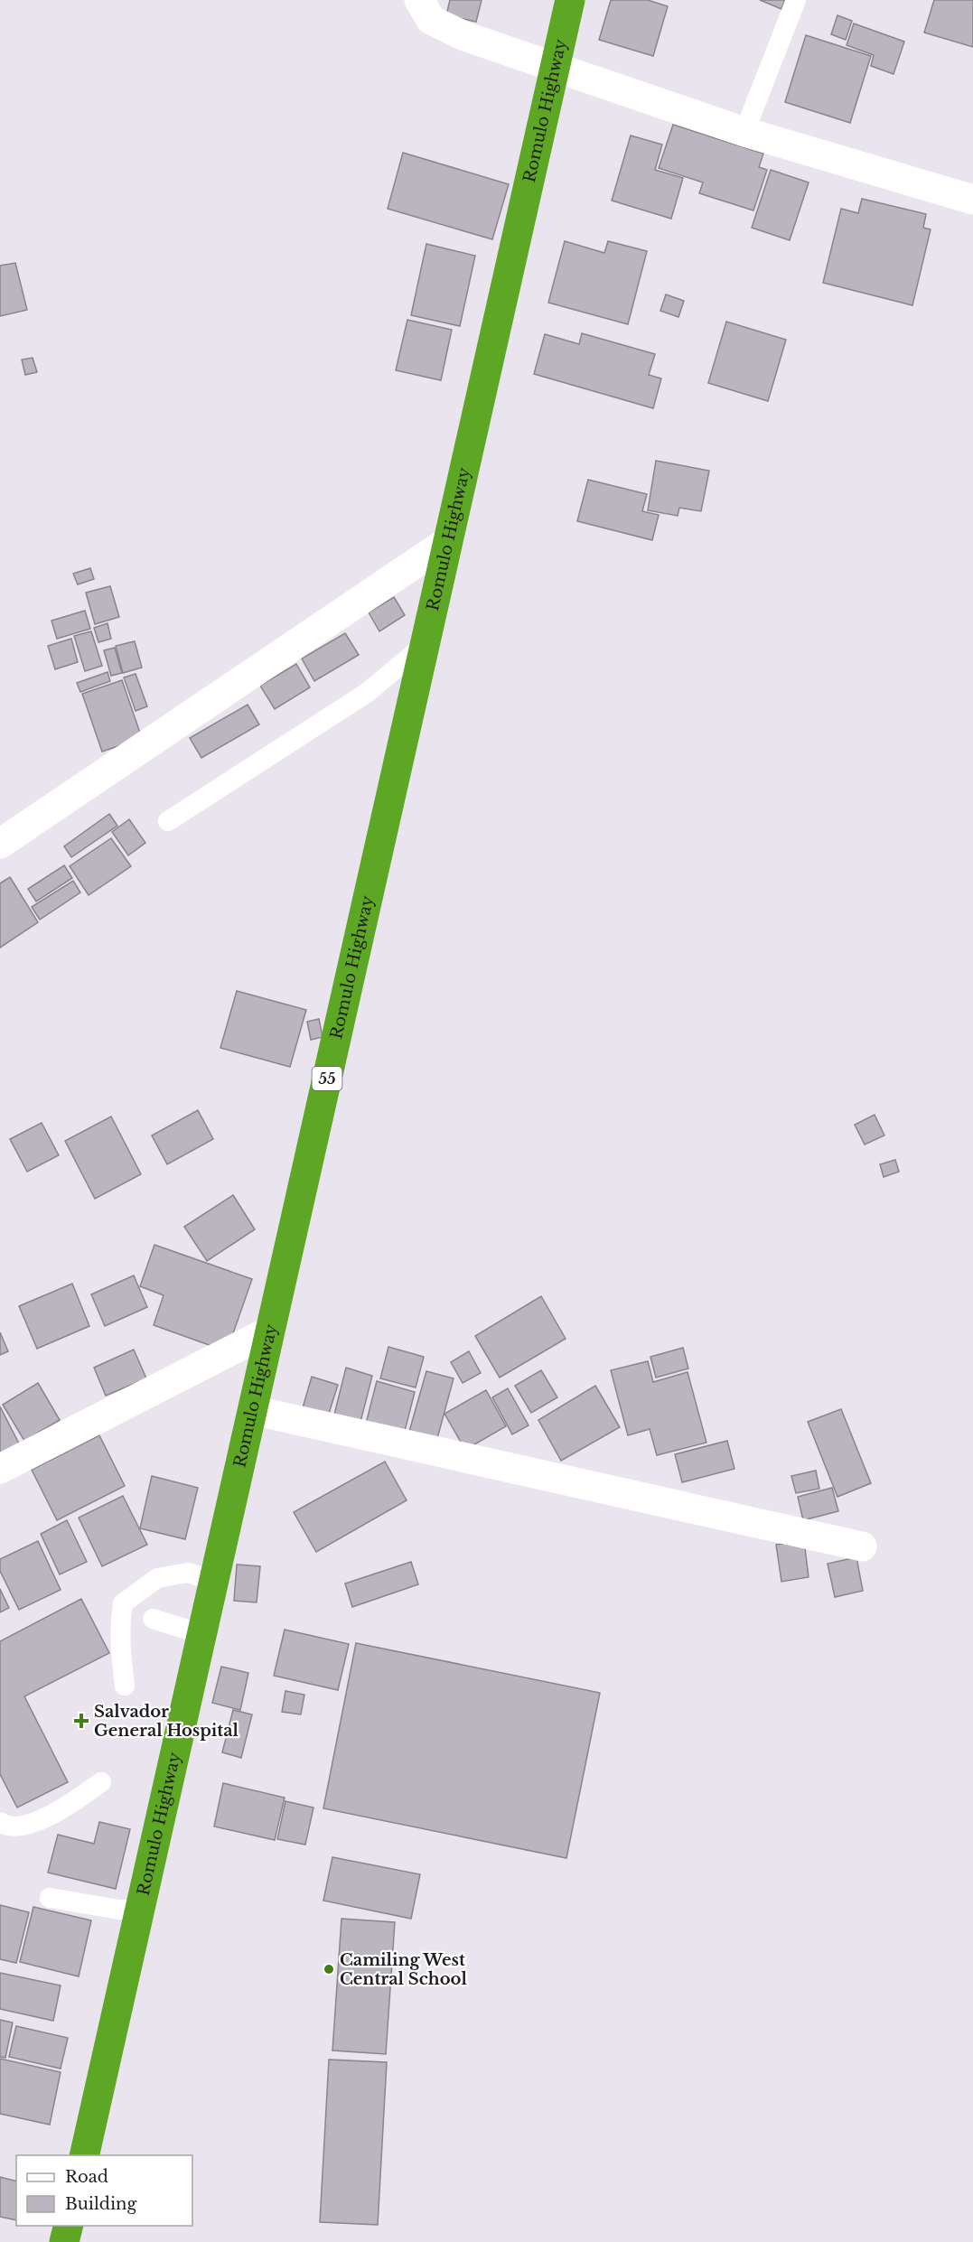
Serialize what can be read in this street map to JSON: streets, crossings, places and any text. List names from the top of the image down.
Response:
{
  "streets": {
    "highway": ["Romulo Highway", "55"]
  },
  "places": {
    "health": ["Salvador General Hospital"],
    "other": ["Camiling West Central School"]
  },
  "legend": ["Road", "Building"]
}
